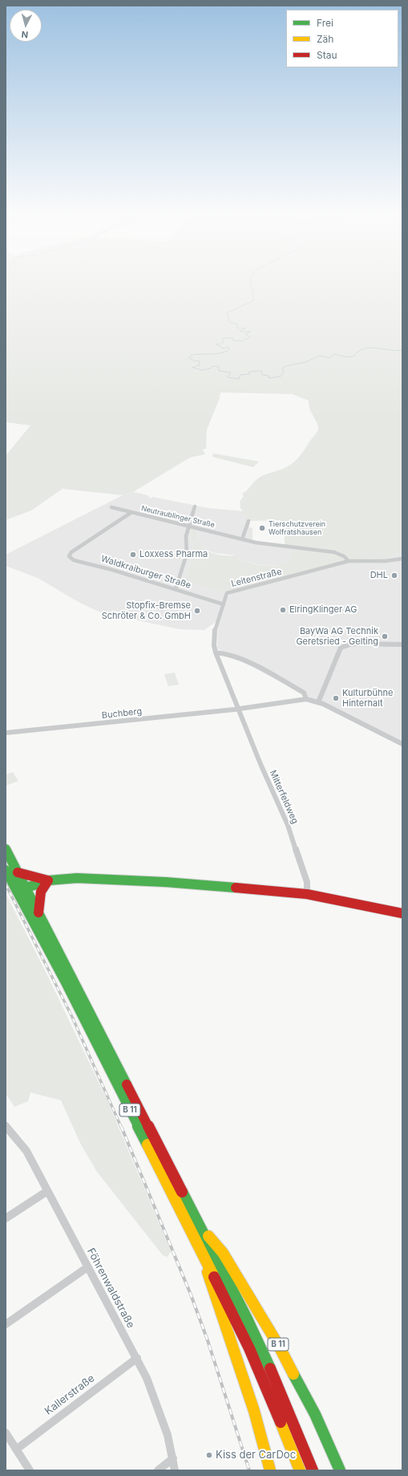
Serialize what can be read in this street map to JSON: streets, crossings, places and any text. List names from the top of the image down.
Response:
{
  "streets": {
    "main road": ["B 11"],
    "street": [
      "Neutraublinger Straße",
      "Waldkraiburger Straße",
      "Leitenstraße",
      "Buchberg",
      "Mitterfeldweg",
      "Föhrenwaldstraße",
      "Kallerstraße"
    ]
  },
  "crossings": [
    ["Neutraublinger Straße", "Waldkraiburger Straße"],
    ["Waldkraiburger Straße", "Leitenstraße"],
    ["Leitenstraße", "Buchberg"],
    ["Leitenstraße", "Mitterfeldweg"],
    ["Buchberg", "Mitterfeldweg"],
    ["Föhrenwaldstraße", "Kallerstraße"]
  ],
  "places": [
    "Tierschutzverein Wolfratshausen",
    "Loxxess Pharma",
    "DHL",
    "ElringKlinger AG",
    "Stopfix-Bremse Schröter & Co. GmbH",
    "BayWa AG Technik Geretsried - Gelting",
    "Kulturbühne Hinterhalt",
    "Kiss der CarDoc"
  ],
  "legend": ["Frei", "Zäh", "Stau"],
  "north": "bottom"
}
